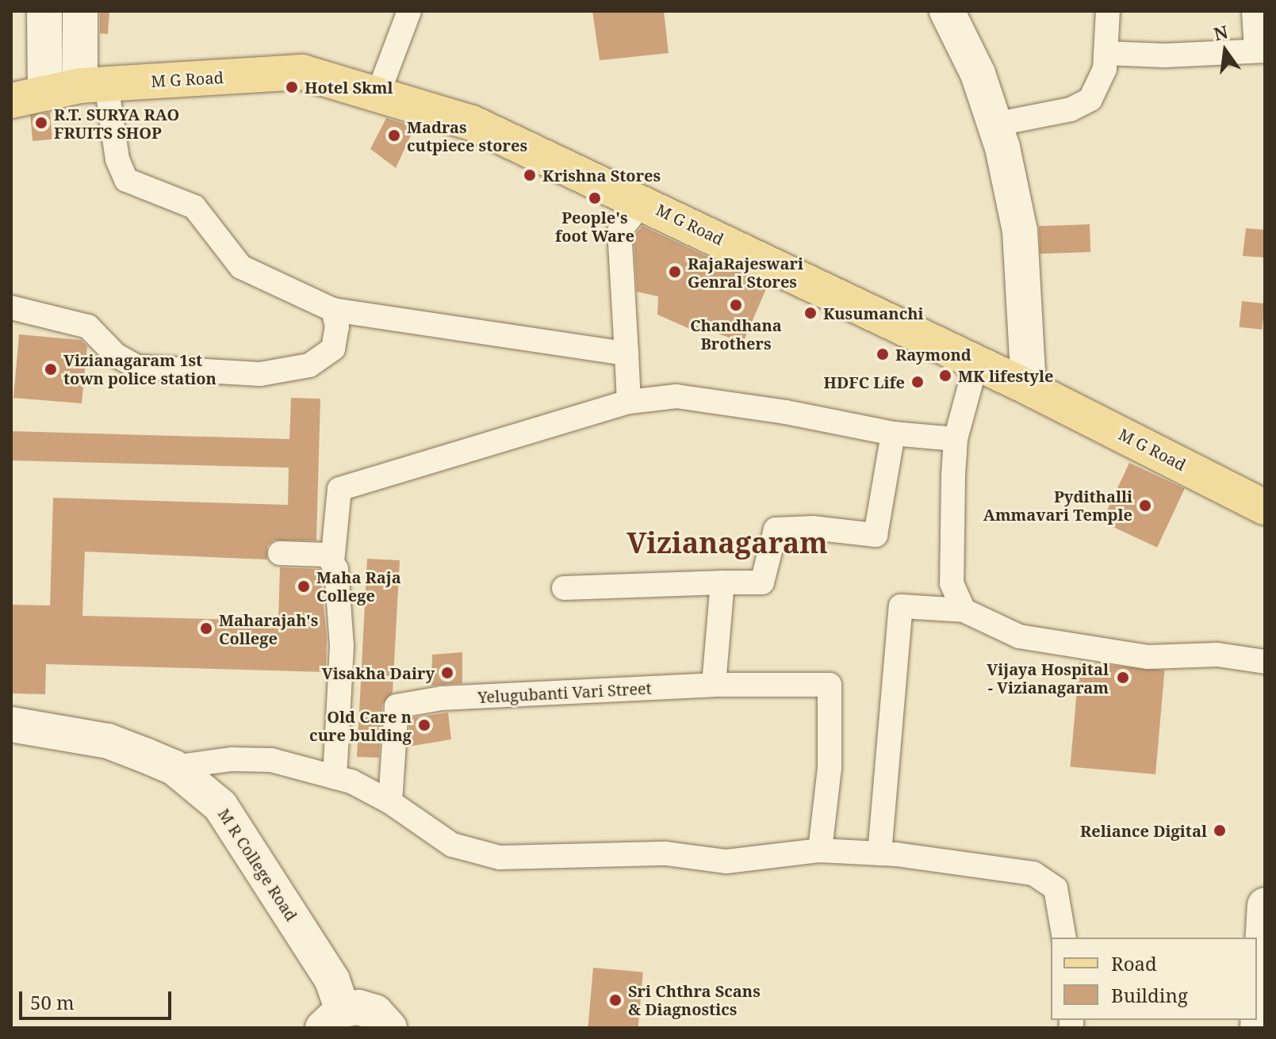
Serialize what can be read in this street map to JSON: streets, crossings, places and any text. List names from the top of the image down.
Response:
{
  "streets": {
    "main road": ["M G Road"],
    "street": ["Yelugubanti Vari Street", "M R College Road"]
  },
  "districts": ["Vizianagaram"],
  "places": [
    "Hotel Skml",
    "R.T. SURYA RAO FRUITS SHOP",
    "Madras cutpiece stores",
    "Krishna Stores",
    "People's foot Ware",
    "RajaRajeswari Genral Stores",
    "Chandhana Brothers",
    "Kusumanchi",
    "Raymond",
    "Vizianagaram 1st town police station",
    "MK lifestyle",
    "HDFC Life",
    "Pydithalli Ammavari Temple",
    "Maha Raja College",
    "Maharajah's College",
    "Visakha Dairy",
    "Vijaya Hospital - Vizianagaram",
    "Old Care n cure bulding",
    "Reliance Digital",
    "Sri Chthra Scans & Diagnostics"
  ],
  "legend": ["Road", "Building"],
  "scale_bar": "50 m",
  "north": "top"
}
